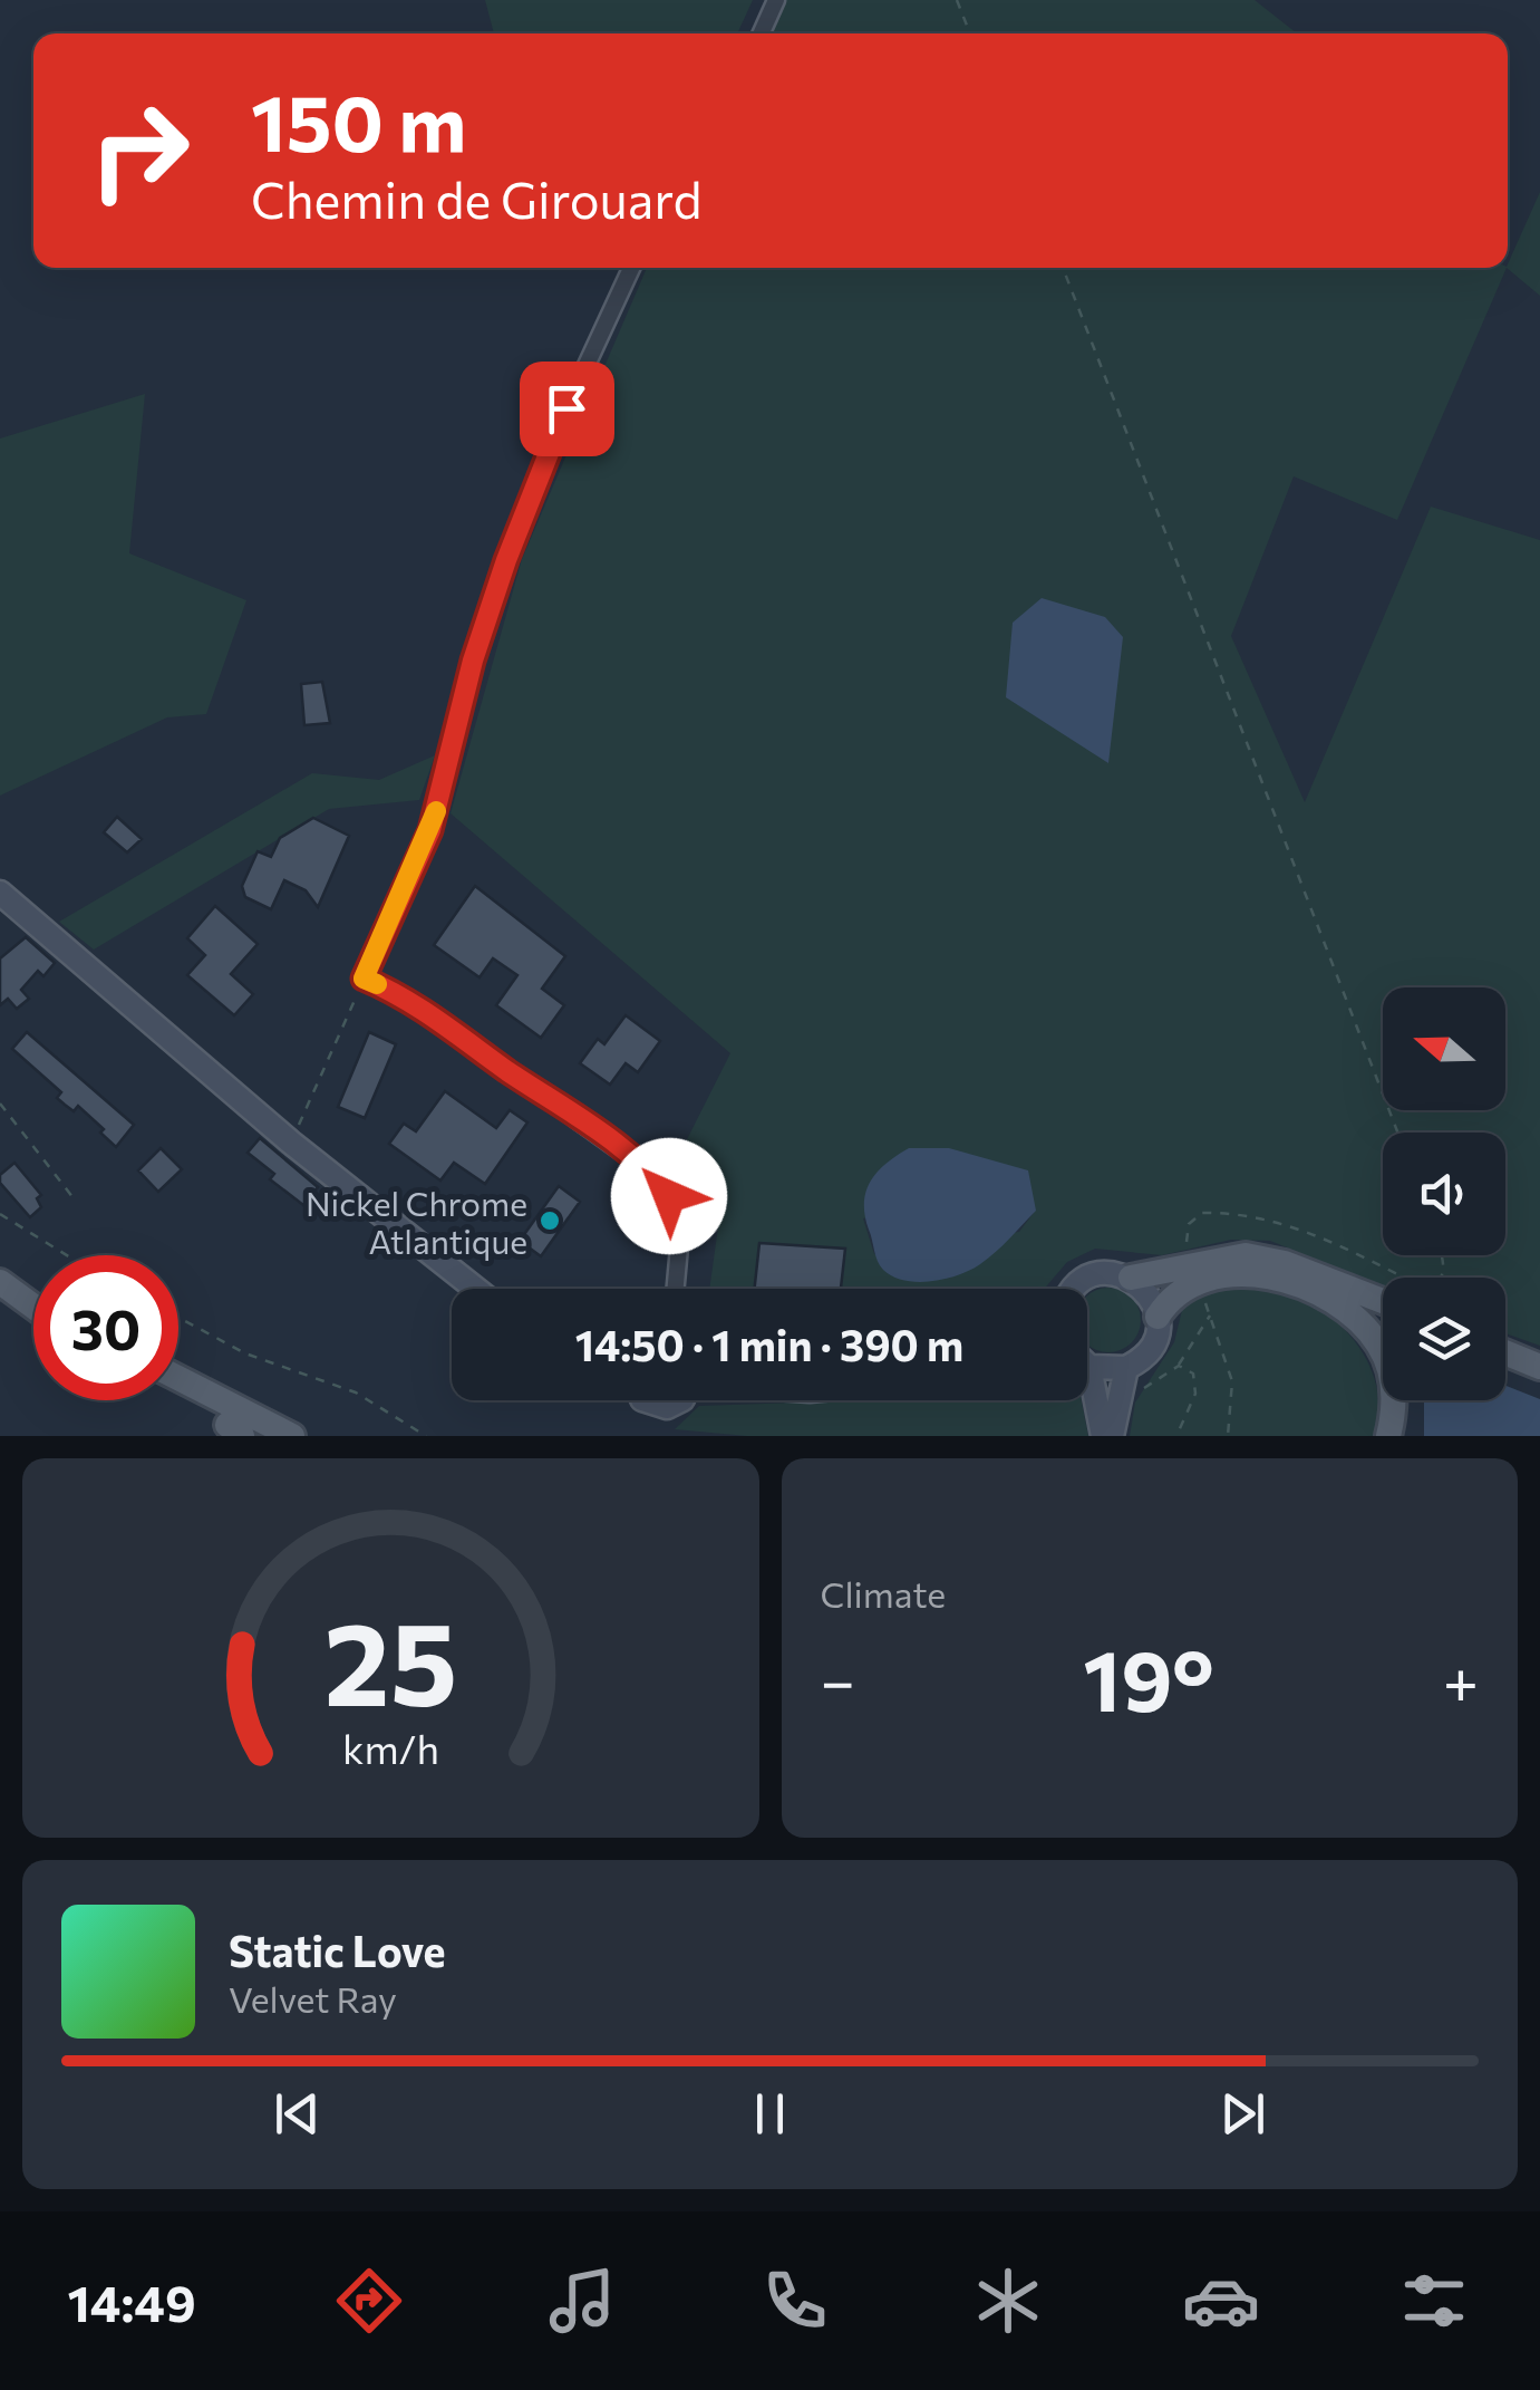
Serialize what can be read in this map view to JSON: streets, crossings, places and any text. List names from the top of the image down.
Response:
{
  "places": ["Nickel Chrome Atlantique"],
  "north": "left",
  "page": {
    "turn": ["150 m", "Chemin de Girouard"],
    "limit": "30",
    "trip": "14:50 · 1 min · 390 m",
    "tile": "Climate",
    "heat": ["−", "19°", "+"],
    "song": ["Static Love", "Velvet Ray"],
    "tabs": "14:49",
    "gauge": ["25", "km/h"]
  }
}
